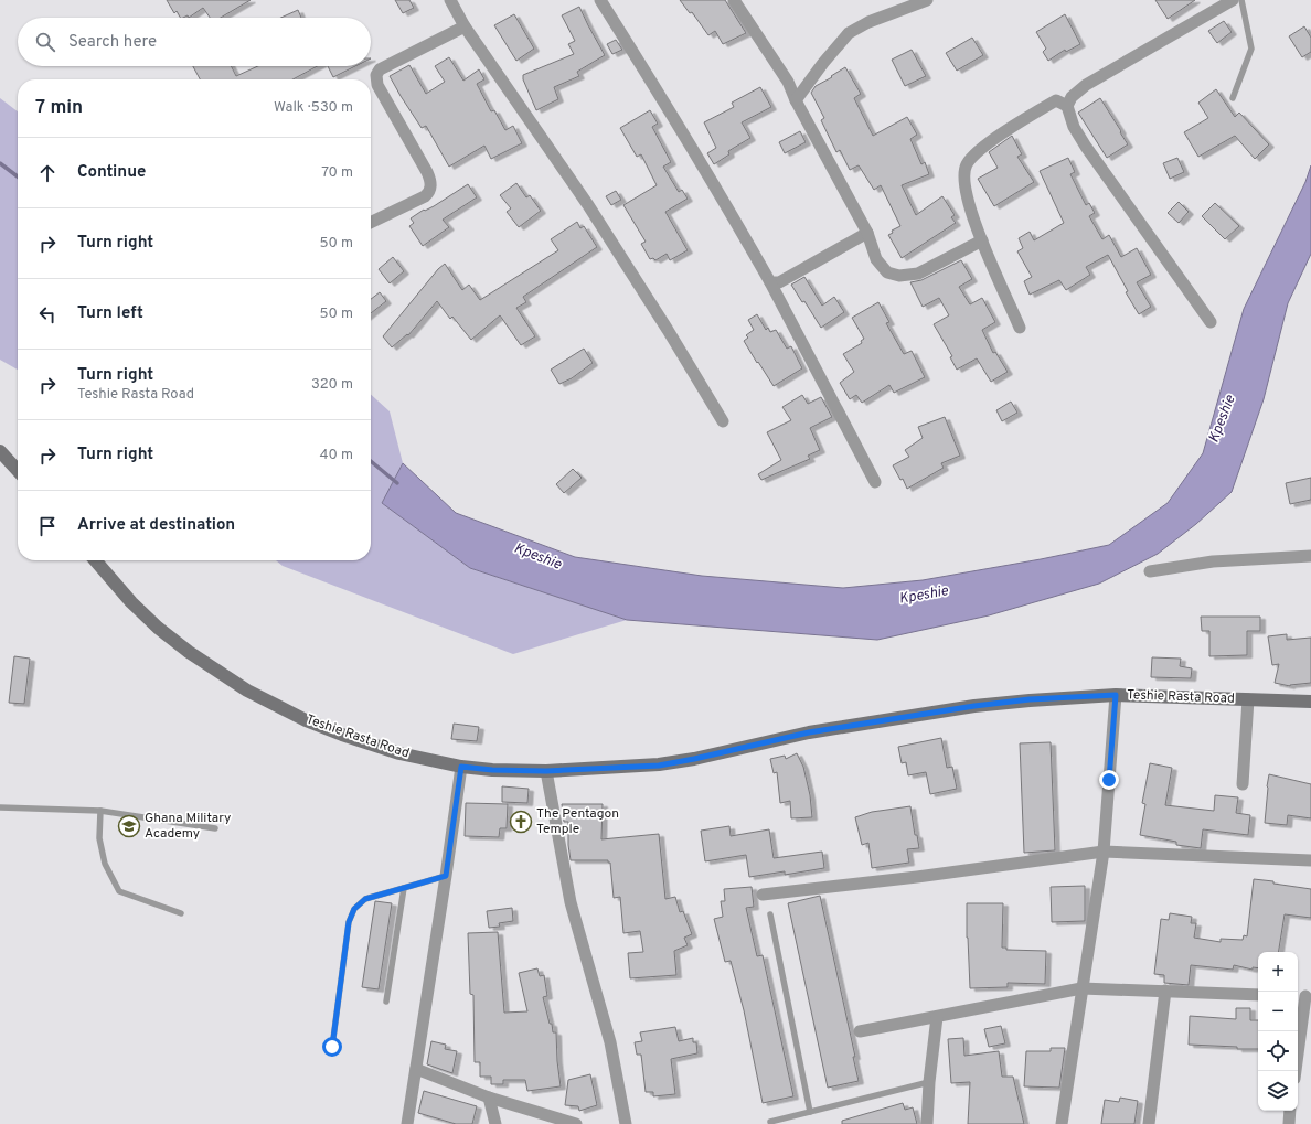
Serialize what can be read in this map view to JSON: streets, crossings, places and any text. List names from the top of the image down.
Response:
{
  "streets": {
    "main road": ["Teshie Rasta Road"]
  },
  "water": ["Kpeshie"],
  "places": {
    "church": ["The Pentagon Temple"],
    "school or university": ["Ghana Military Academy"]
  },
  "page": {
    "search": "Search here",
    "heading": ["7 min", "Walk · 530 m"],
    "list": [
      ["Continue", "70 m"],
      ["Turn right", "50 m"],
      ["Turn left", "50 m"],
      ["Turn right", "Teshie Rasta Road", "320 m"],
      ["Turn right", "40 m"],
      "Arrive at destination"
    ],
    "map_buttons": ["+", "−"]
  }
}
